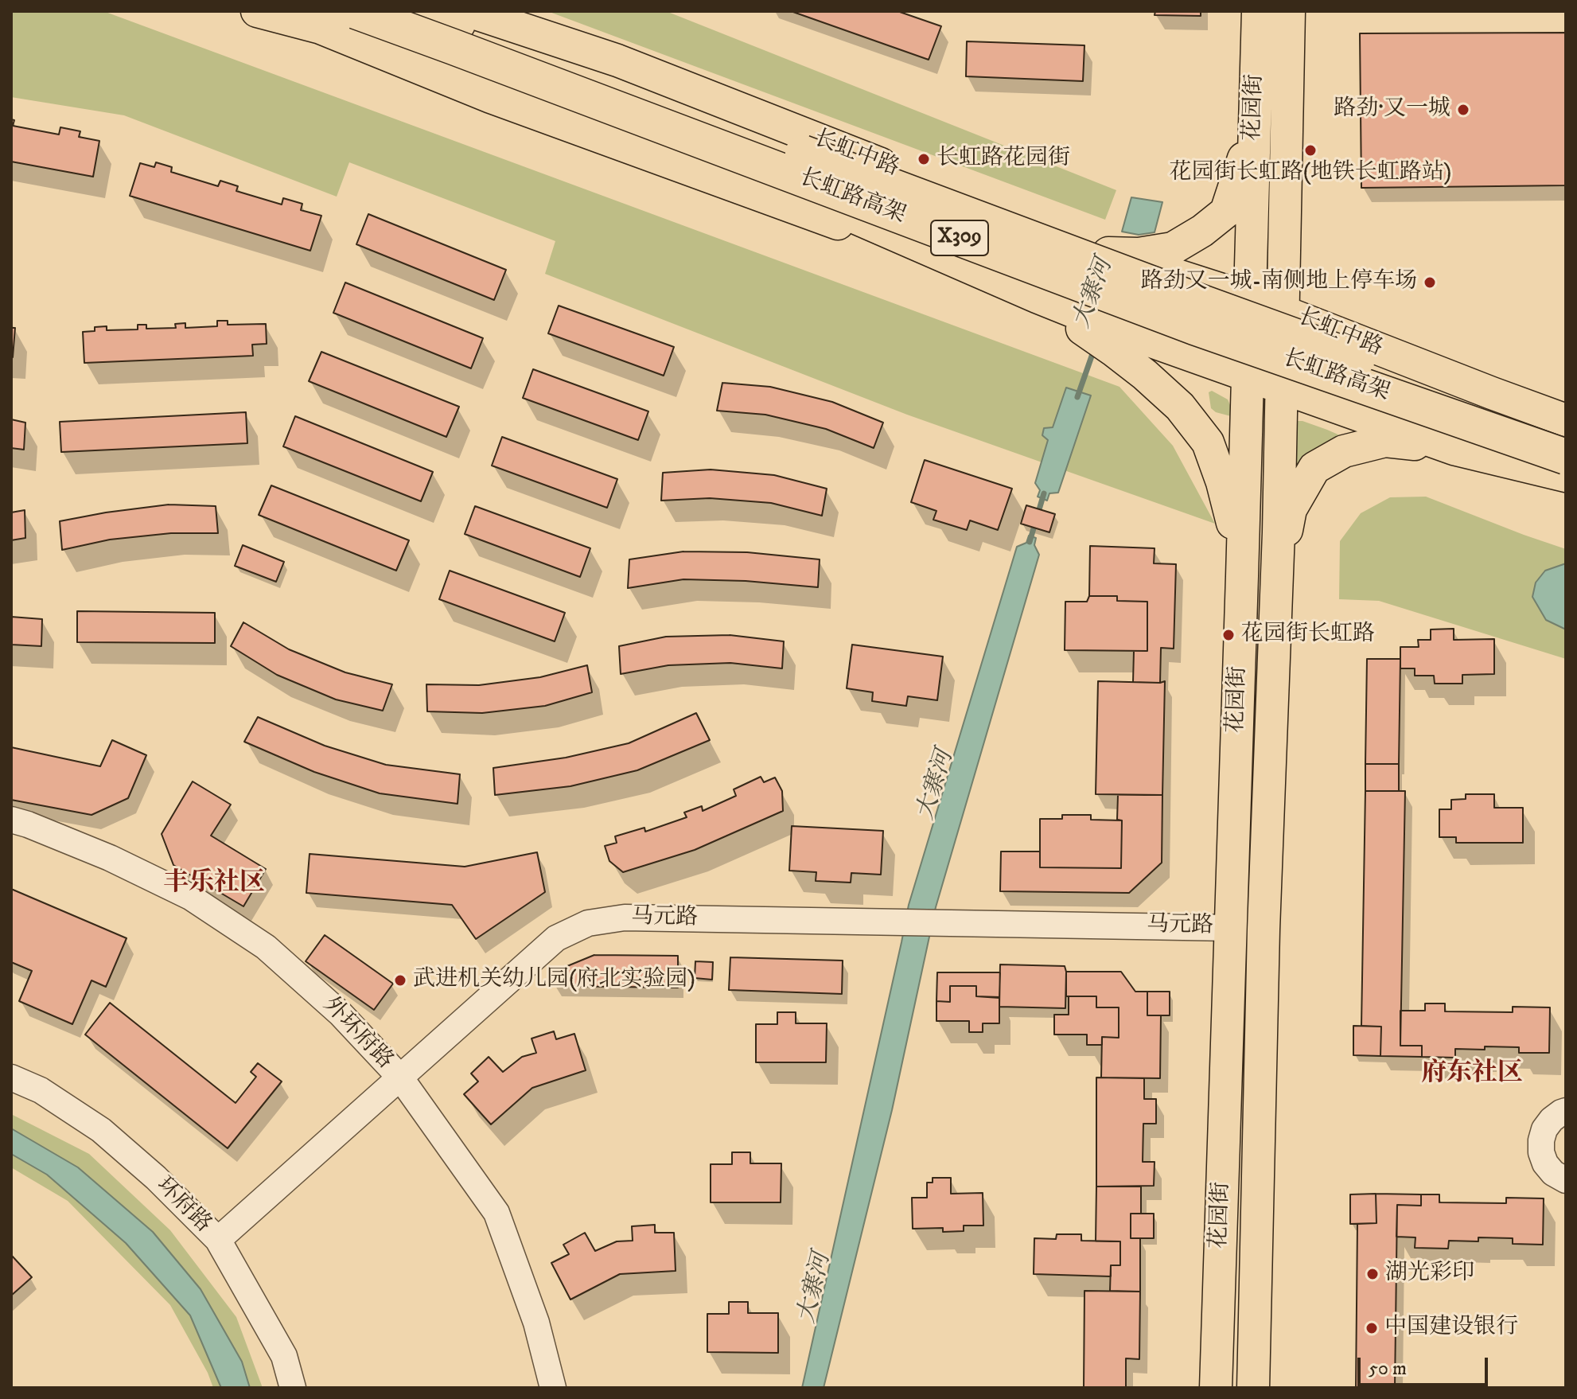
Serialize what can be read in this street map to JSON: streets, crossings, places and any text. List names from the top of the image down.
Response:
{
  "streets": {
    "highway": ["长虹路高架", "X309"],
    "main road": ["花园街", "长虹中路"],
    "street": ["马元路", "外环府路", "环府路"]
  },
  "crossings": [
    ["花园街", "长虹中路"],
    ["花园街", "马元路"],
    ["长虹中路", "长虹路高架"],
    ["马元路", "外环府路"],
    ["马元路", "环府路"]
  ],
  "districts": ["丰乐社区", "府东社区"],
  "water": ["大寨河"],
  "places": [
    "路劲·又一城",
    "花园街长虹路(地铁长虹路站)",
    "长虹路花园街",
    "路劲又一城-南侧地上停车场",
    "花园街长虹路",
    "武进机关幼儿园(府北实验园)",
    "湖光彩印",
    "中国建设银行"
  ],
  "scale_bar": "50 m"
}
